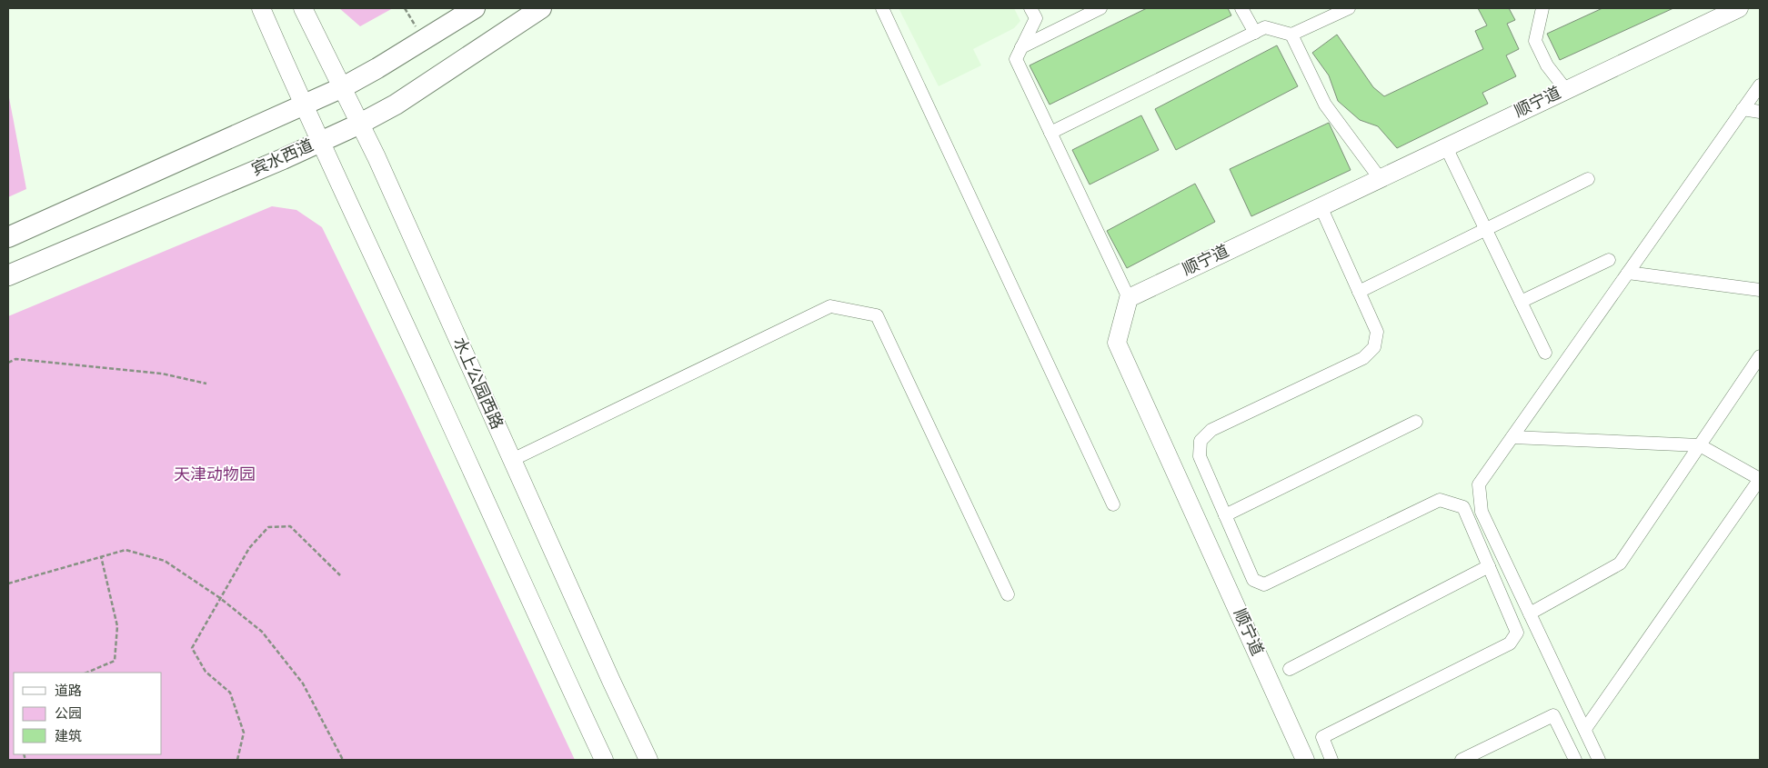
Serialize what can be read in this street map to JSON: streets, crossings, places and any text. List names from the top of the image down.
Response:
{
  "streets": {
    "main road": ["顺宁道", "宾水西道", "水上公园西路"]
  },
  "crossings": [
    ["宾水西道", "水上公园西路"]
  ],
  "parks": ["天津动物园"],
  "legend": ["道路", "公园", "建筑"]
}
